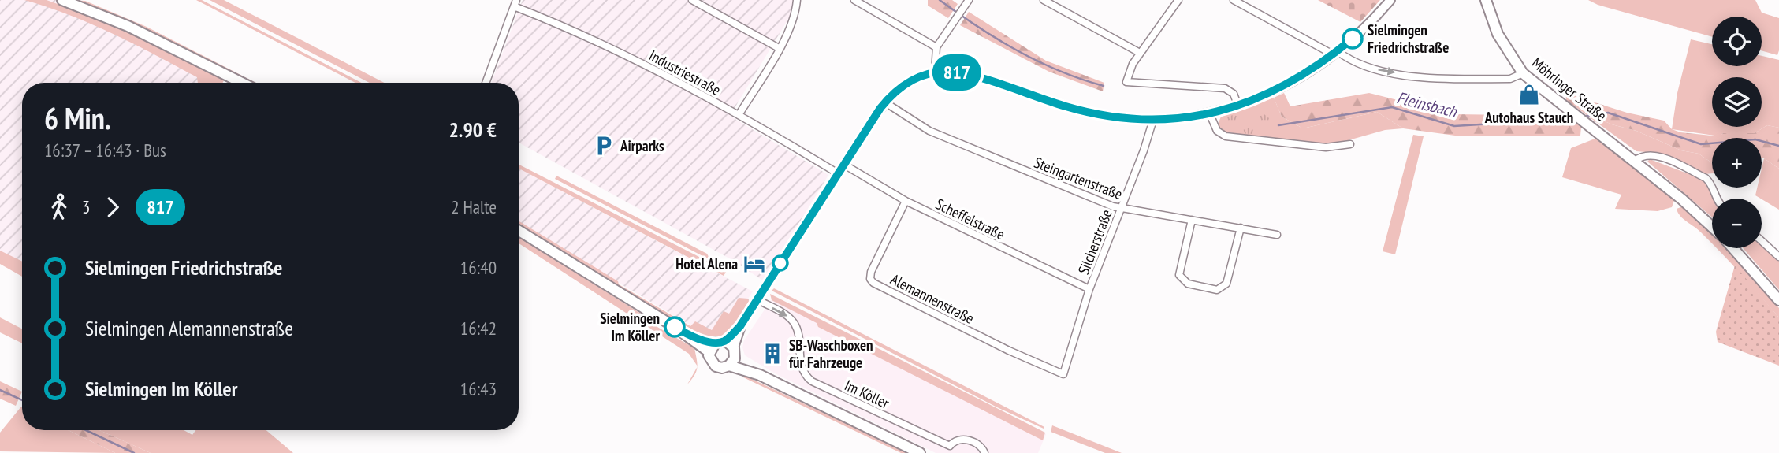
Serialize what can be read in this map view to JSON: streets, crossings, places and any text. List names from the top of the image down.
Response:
{
  "streets": {
    "main road": ["Möhringer Straße"],
    "street": [
      "Industriestraße",
      "Steingartenstraße",
      "Scheffelstraße",
      "Silcherstraße",
      "Alemannenstraße",
      "Im Köller"
    ]
  },
  "crossings": [
    ["Steingartenstraße", "Silcherstraße"],
    ["Scheffelstraße", "Silcherstraße"],
    ["Scheffelstraße", "Alemannenstraße"],
    ["Silcherstraße", "Alemannenstraße"]
  ],
  "one_way": ["Im Köller"],
  "water": ["Fleinsbach"],
  "places": {
    "other": ["Sielmingen Friedrichstraße", "Sielmingen Im Köller"],
    "shop": ["Autohaus Stauch"],
    "parking": ["Airparks"],
    "hotel": ["Hotel Alena"],
    "building": ["SB-Waschboxen für Fahrzeuge"]
  },
  "lines": ["bus line 817"],
  "page": {
    "on_map": "817",
    "map_buttons": ["+", "−"],
    "heading": ["6 Min.", "16:37 – 16:43 · Bus", "2.90 €"],
    "legs": ["3", "817", "2 Halte"],
    "list": [
      {
        "name": "Sielmingen Friedrichstraße",
        "value": "16:40"
      },
      {
        "name": "Sielmingen Alemannenstraße",
        "value": "16:42"
      },
      {
        "name": "Sielmingen Im Köller",
        "value": "16:43"
      }
    ]
  }
}
